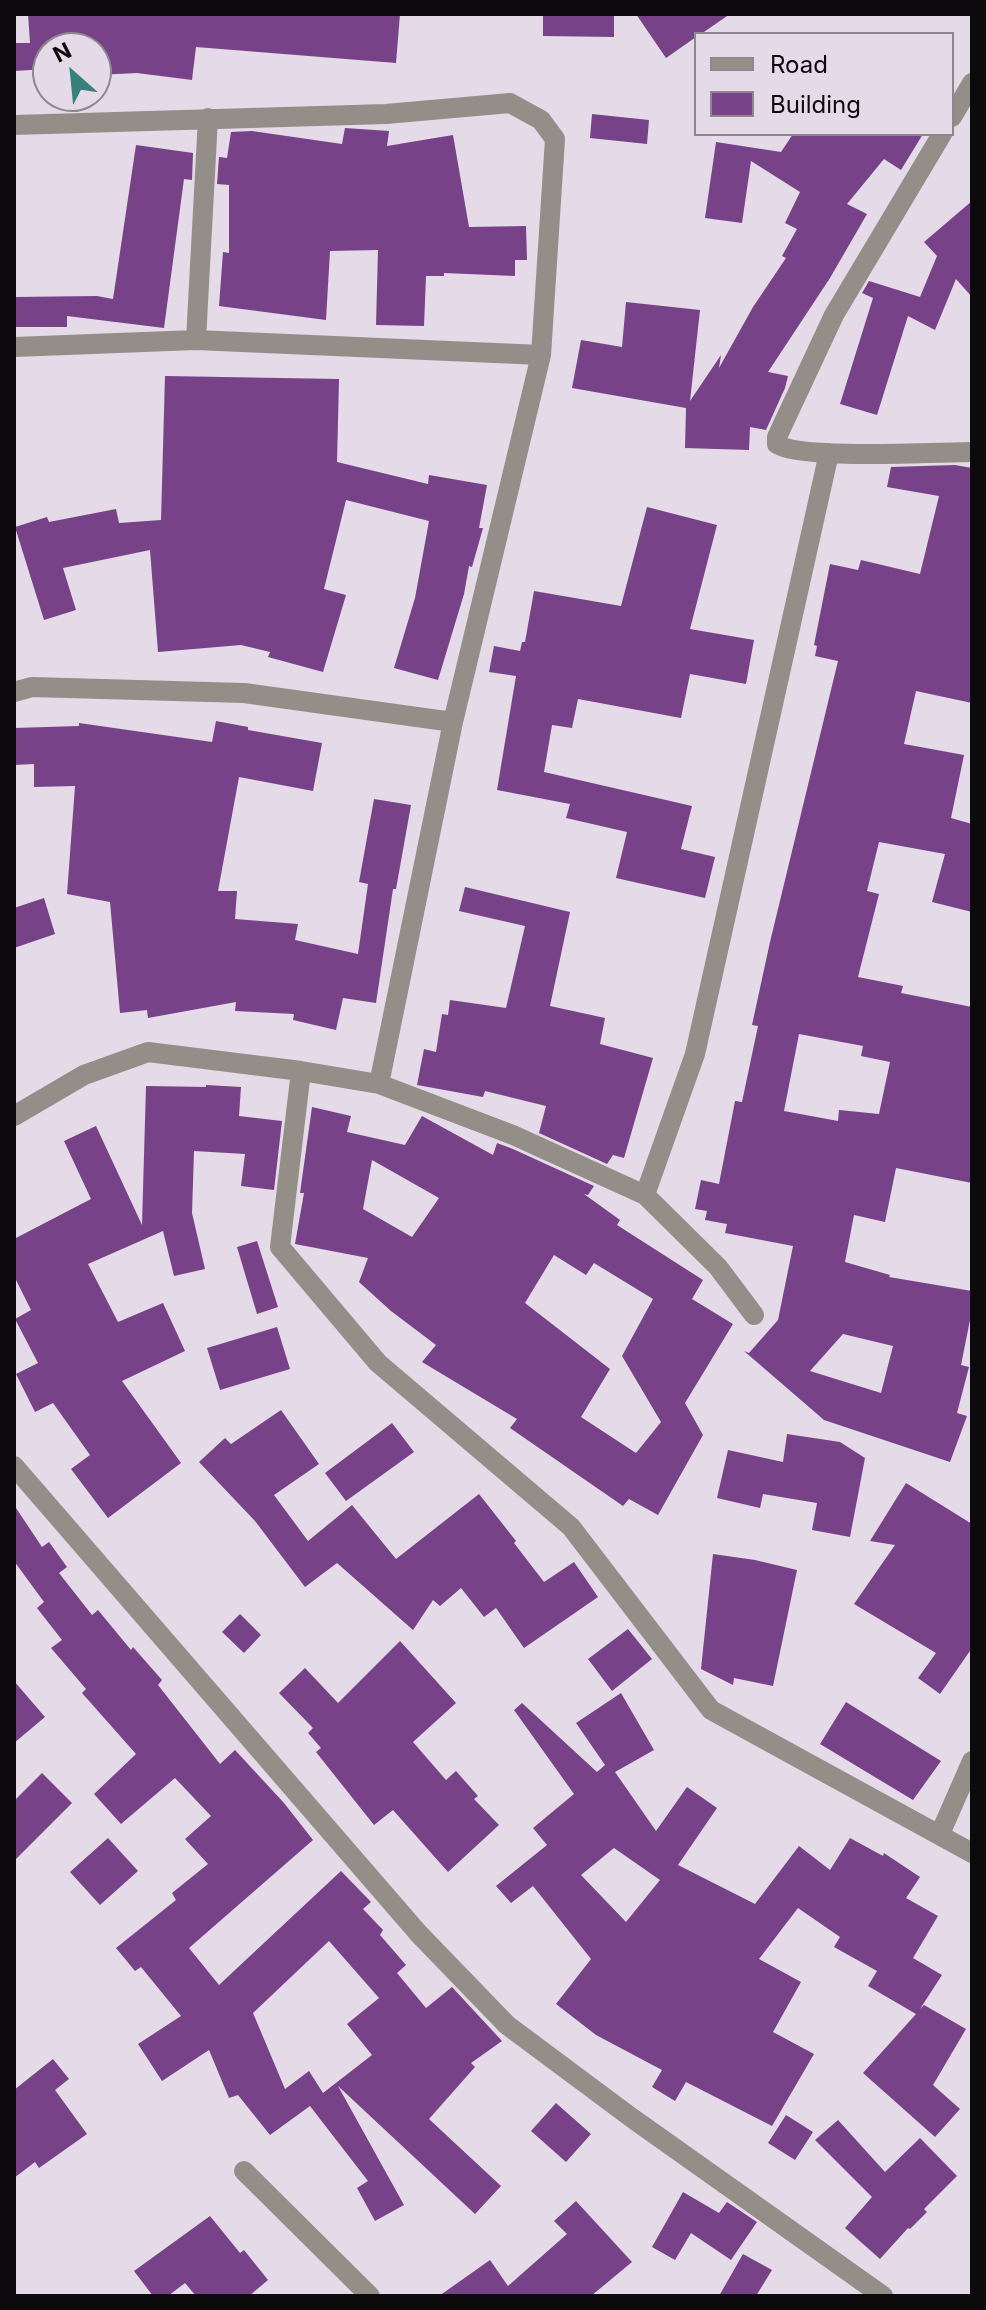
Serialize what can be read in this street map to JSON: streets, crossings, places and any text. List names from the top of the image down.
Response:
{
  "legend": ["Road", "Building"],
  "north": "top left"
}
